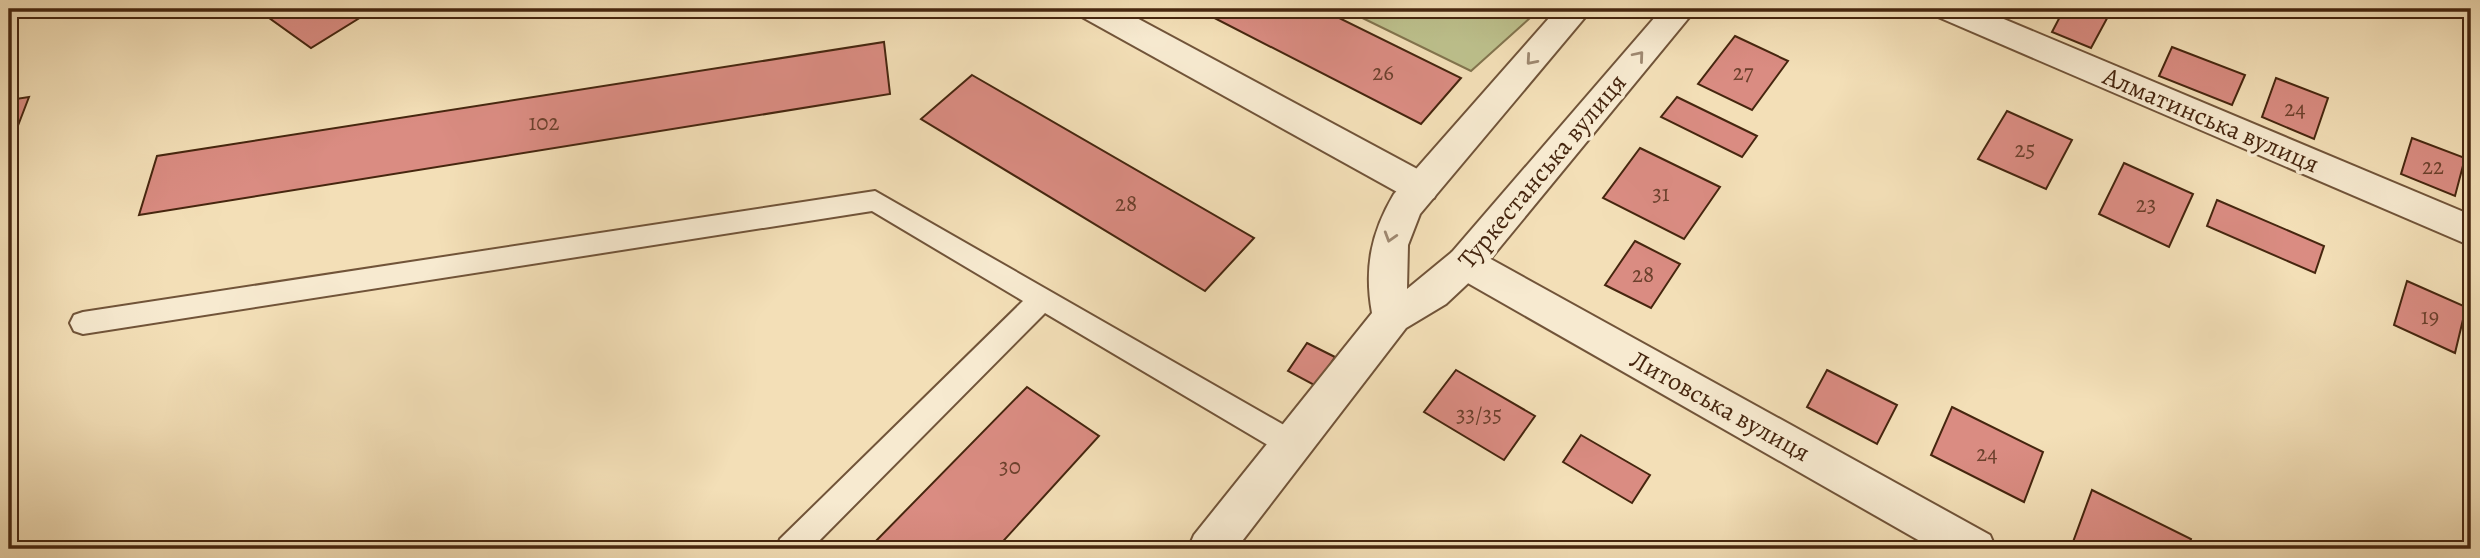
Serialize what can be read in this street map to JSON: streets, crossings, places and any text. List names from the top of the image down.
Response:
{
  "streets": {
    "street": ["Алматинська вулиця", "Туркестанська вулиця", "Литовська вулиця"]
  },
  "crossings": [
    ["Туркестанська вулиця", "Литовська вулиця"]
  ],
  "house_numbers": [
    "26",
    "27",
    "24",
    "102",
    "25",
    "22",
    "31",
    "28",
    "23",
    "28",
    "19",
    "33/35",
    "24",
    "30"
  ]
}
